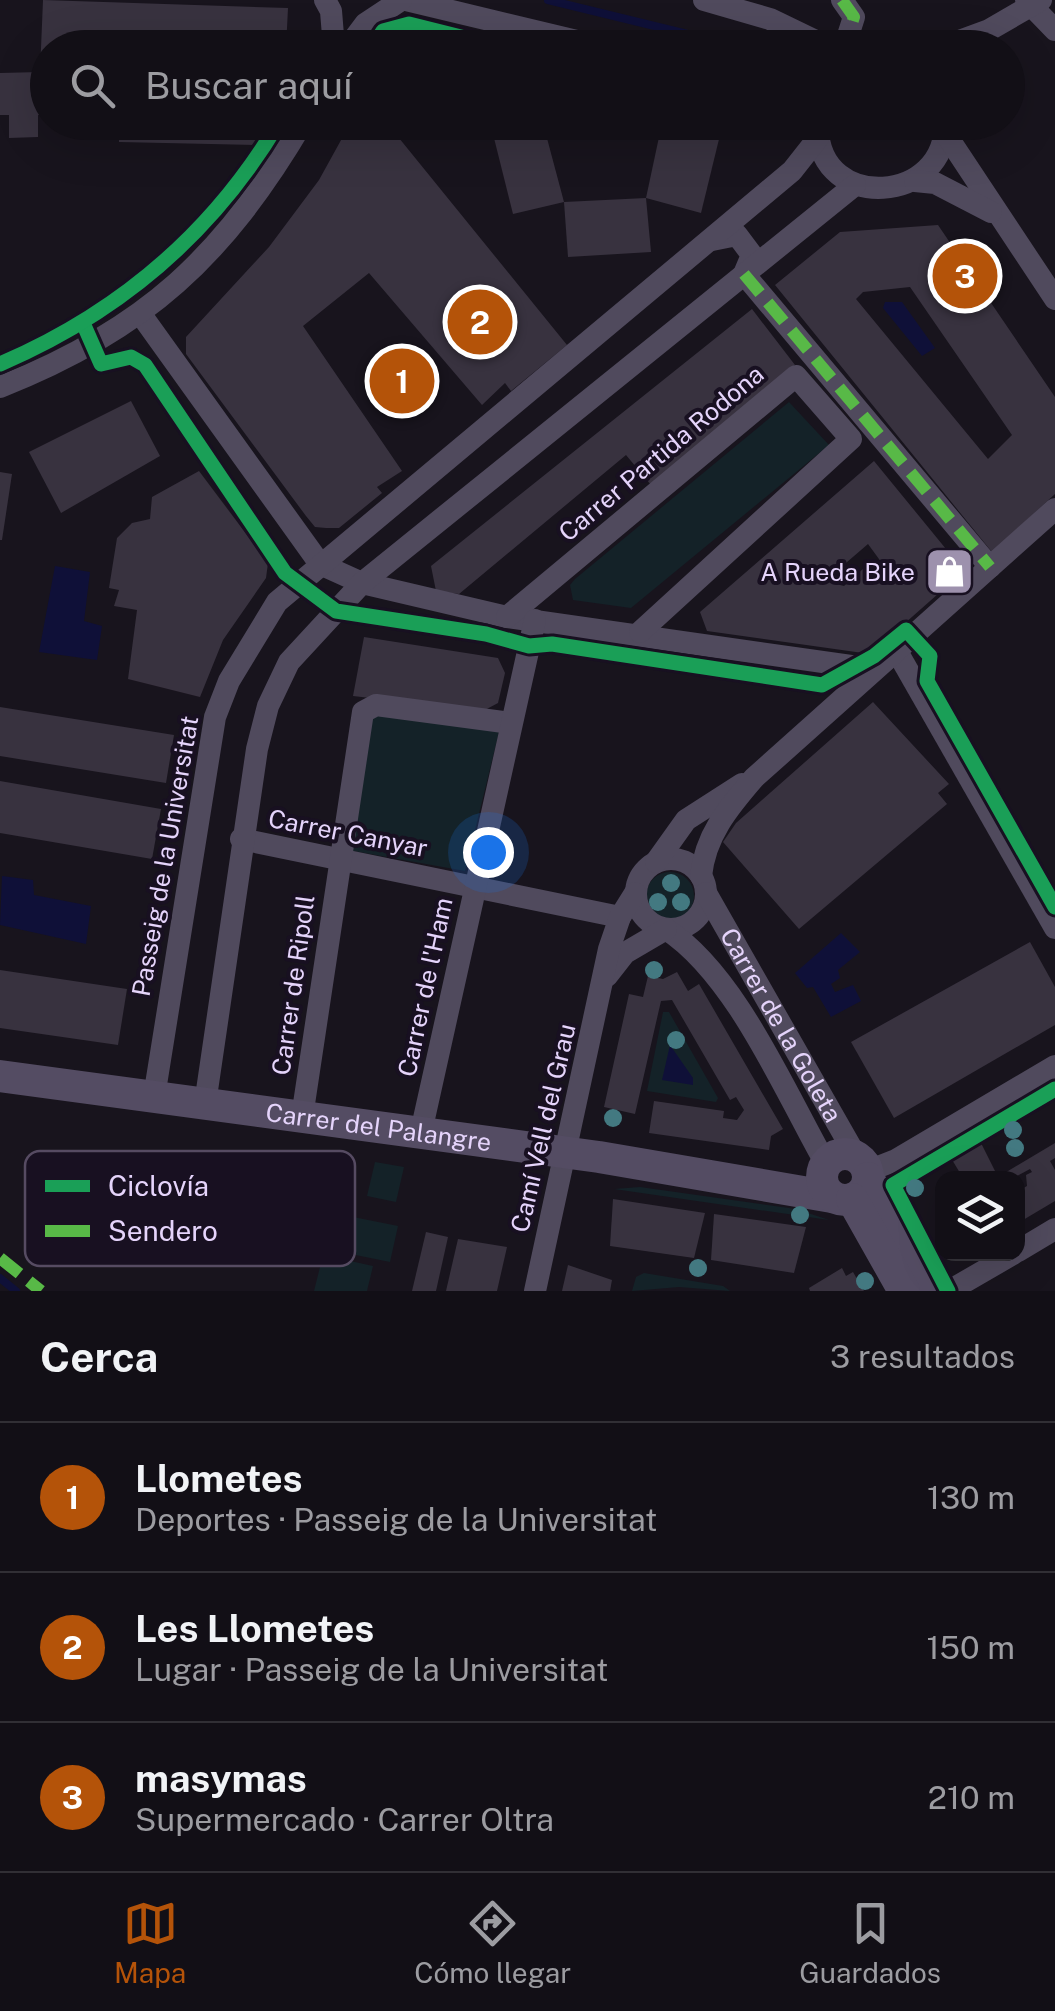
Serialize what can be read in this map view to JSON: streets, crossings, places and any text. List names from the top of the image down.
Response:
{
  "streets": {
    "street": [
      "Carrer Partida Rodona",
      "Carrer Canyar",
      "Passeig de la Universitat",
      "Carrer de Ripoll",
      "Carrer de l'Ham",
      "Carrer de la Goleta",
      "Carrer del Palangre",
      "Camí Vell del Grau"
    ]
  },
  "crossings": [
    ["Carrer Canyar", "Carrer de Ripoll"],
    ["Carrer Canyar", "Carrer de l'Ham"],
    ["Carrer Canyar", "Camí Vell del Grau"],
    ["Passeig de la Universitat", "Carrer del Palangre"],
    ["Carrer de Ripoll", "Carrer de l'Ham"],
    ["Carrer de Ripoll", "Carrer del Palangre"],
    ["Carrer de l'Ham", "Carrer del Palangre"],
    ["Carrer de la Goleta", "Carrer del Palangre"],
    ["Carrer de la Goleta", "Camí Vell del Grau"],
    ["Carrer del Palangre", "Camí Vell del Grau"]
  ],
  "places": {
    "shop": ["A Rueda Bike"]
  },
  "legend": ["Ciclovía", "Sendero"],
  "page": {
    "search": "Buscar aquí",
    "pins": ["3", "2", "1"],
    "heading": ["Cerca", "3 resultados"],
    "list": [
      {
        "mark": "1",
        "name": "Llometes",
        "note": "Deportes · Passeig de la Universitat",
        "value": "130 m"
      },
      {
        "mark": "2",
        "name": "Les Llometes",
        "note": "Lugar · Passeig de la Universitat",
        "value": "150 m"
      },
      {
        "mark": "3",
        "name": "masymas",
        "note": "Supermercado · Carrer Oltra",
        "value": "210 m"
      }
    ],
    "nav": ["Mapa", "Cómo llegar", "Guardados"]
  }
}
